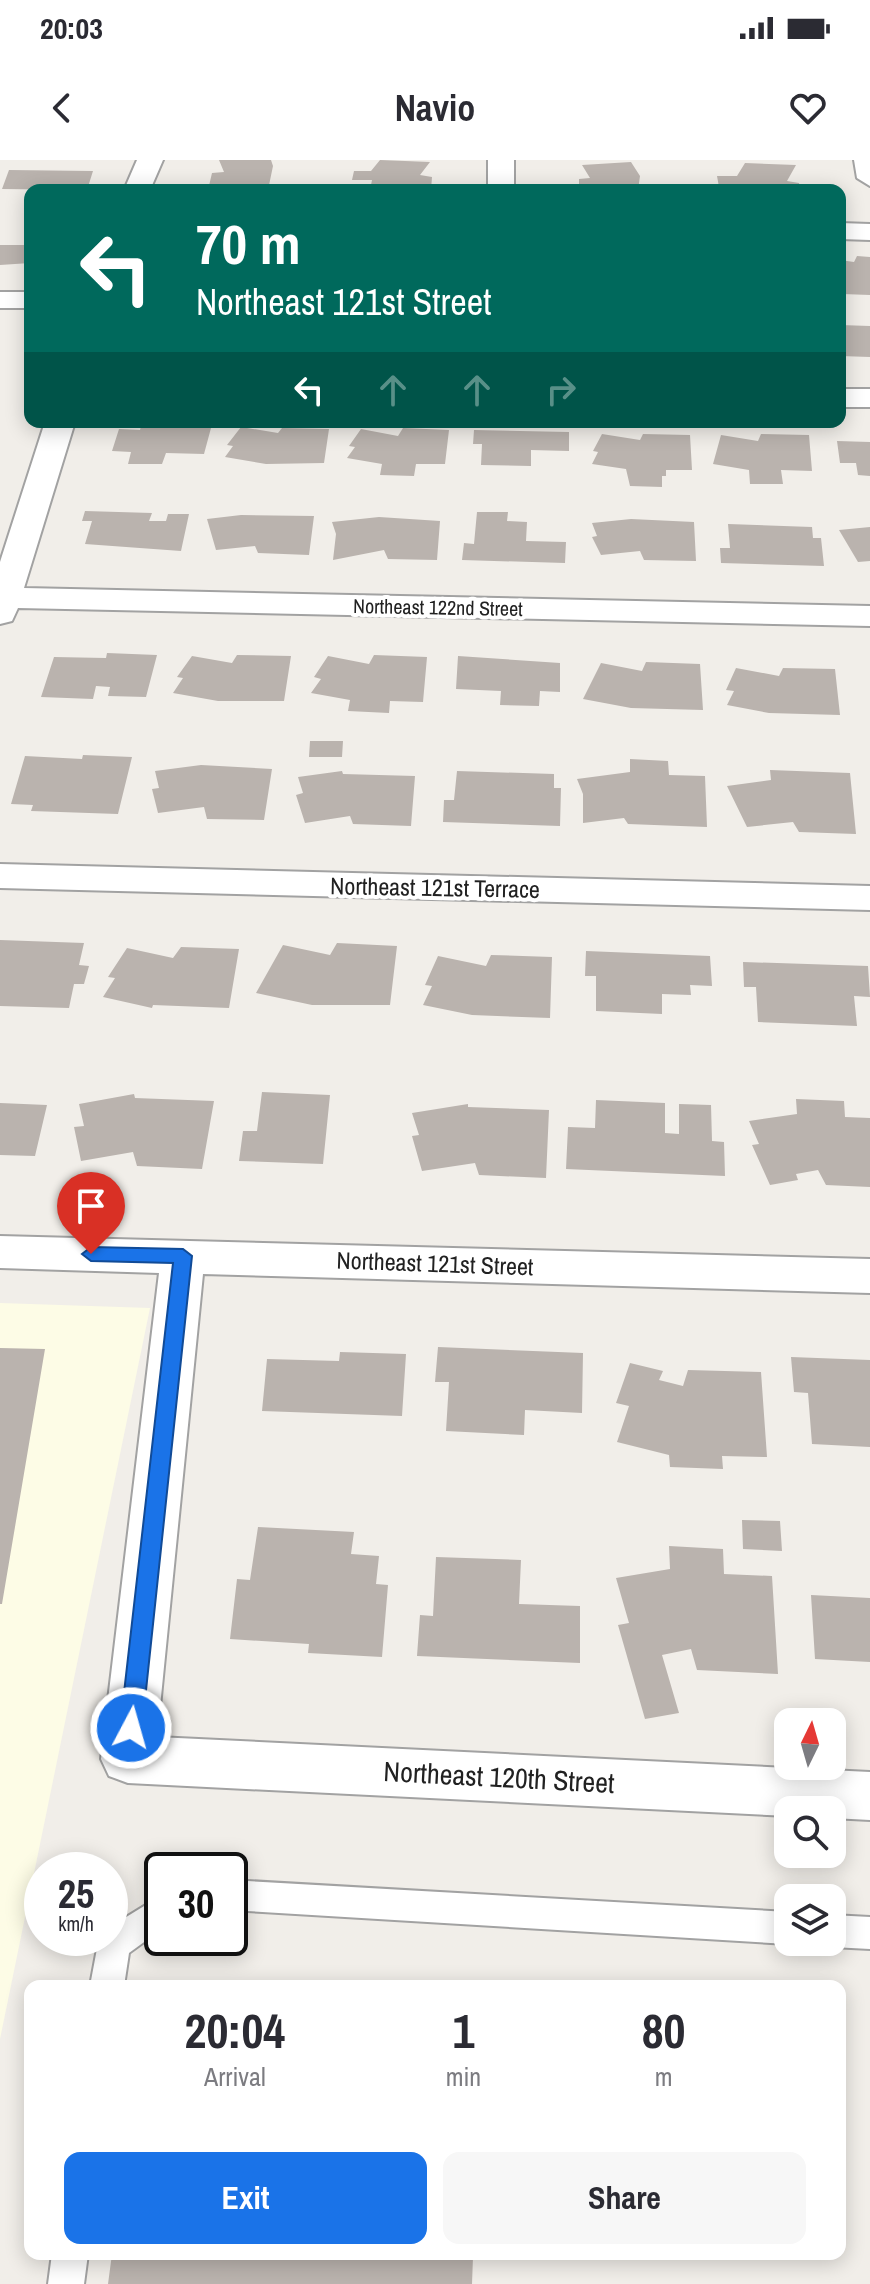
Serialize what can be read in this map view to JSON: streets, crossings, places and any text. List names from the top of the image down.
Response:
{
  "streets": {
    "street": [
      "Northeast 122nd Street",
      "Northeast 121st Terrace",
      "Northeast 121st Street",
      "Northeast 120th Street"
    ]
  },
  "crossings": [
    ["Northeast 121st Street", "Northeast 120th Street"]
  ],
  "north": "top",
  "page": {
    "status": "20:03",
    "header": "Navio",
    "turn": ["70 m", "Northeast 121st Street"],
    "speed": "25 km/h",
    "limit": "30",
    "eta": [
      "20:04",
      "Arrival",
      "1",
      "min",
      "80",
      "m"
    ],
    "buttons": ["Exit", "Share"]
  }
}
